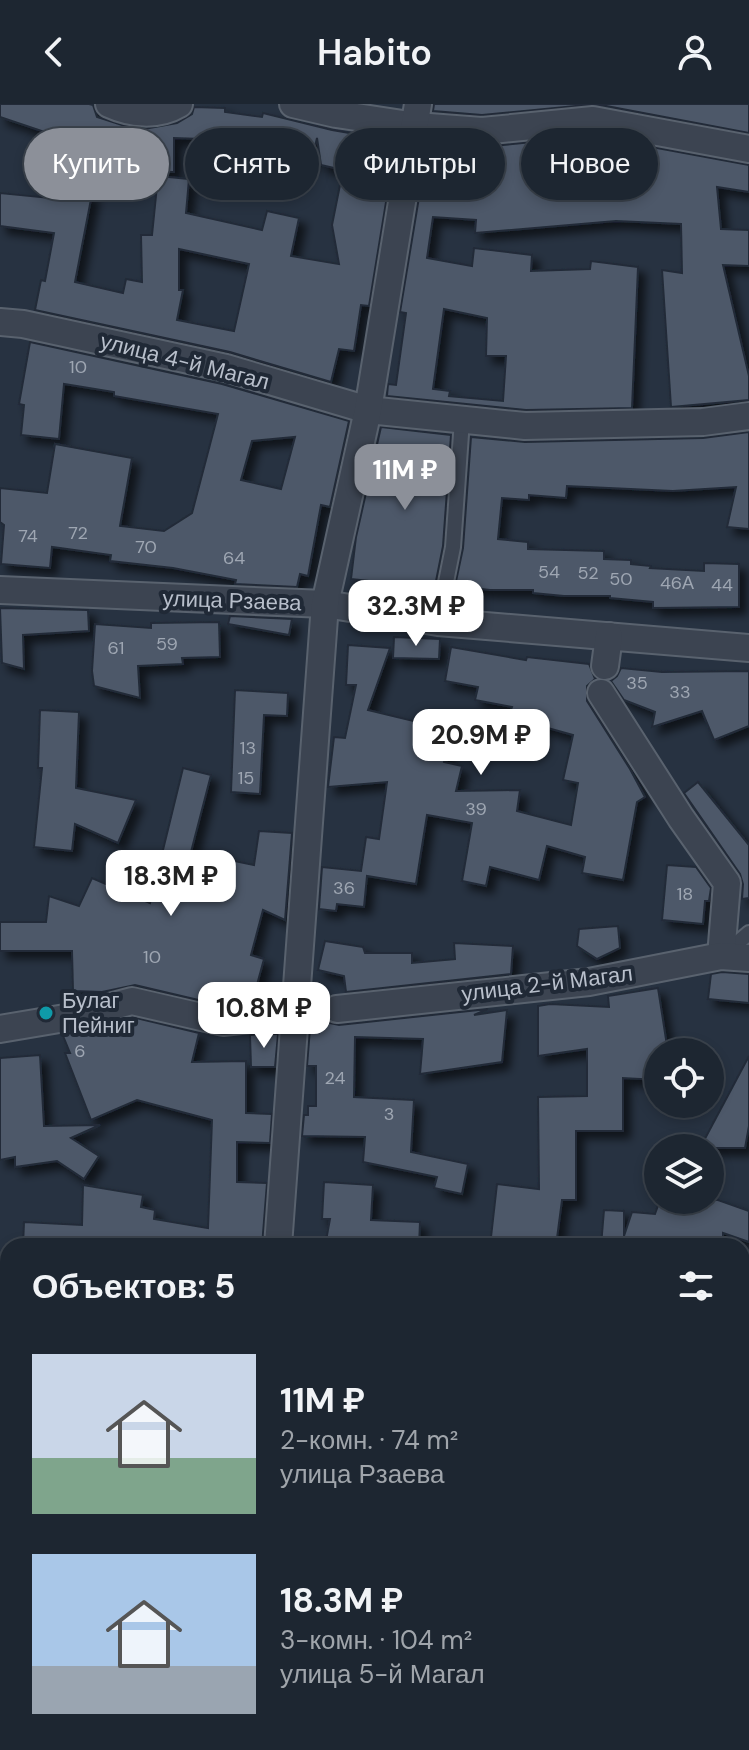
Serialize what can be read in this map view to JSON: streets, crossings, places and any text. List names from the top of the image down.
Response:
{
  "streets": {
    "street": ["улица 4-й Магал", "улица Рзаева", "улица 2-й Магал"]
  },
  "places": ["Булаг Пейниг"],
  "house_numbers": [
    "10",
    "72",
    "74",
    "70",
    "64",
    "54",
    "52",
    "50",
    "46А",
    "44",
    "59",
    "61",
    "35",
    "33",
    "13",
    "15",
    "39",
    "36",
    "18",
    "10",
    "6",
    "24",
    "3"
  ],
  "page": {
    "header": "Habito",
    "chip": [
      "Купить",
      "Снять",
      "Фильтры",
      "Новое"
    ],
    "price": [
      "11M ₽",
      "32.3M ₽",
      "20.9M ₽",
      "18.3M ₽",
      "10.8M ₽"
    ],
    "heading": "Объектов: 5",
    "list": [
      {
        "name": "11M ₽",
        "note": "2-комн. · 74 m² · улица Рзаева"
      },
      {
        "name": "18.3M ₽",
        "note": "3-комн. · 104 m² · улица 5-й Магал"
      }
    ]
  }
}
